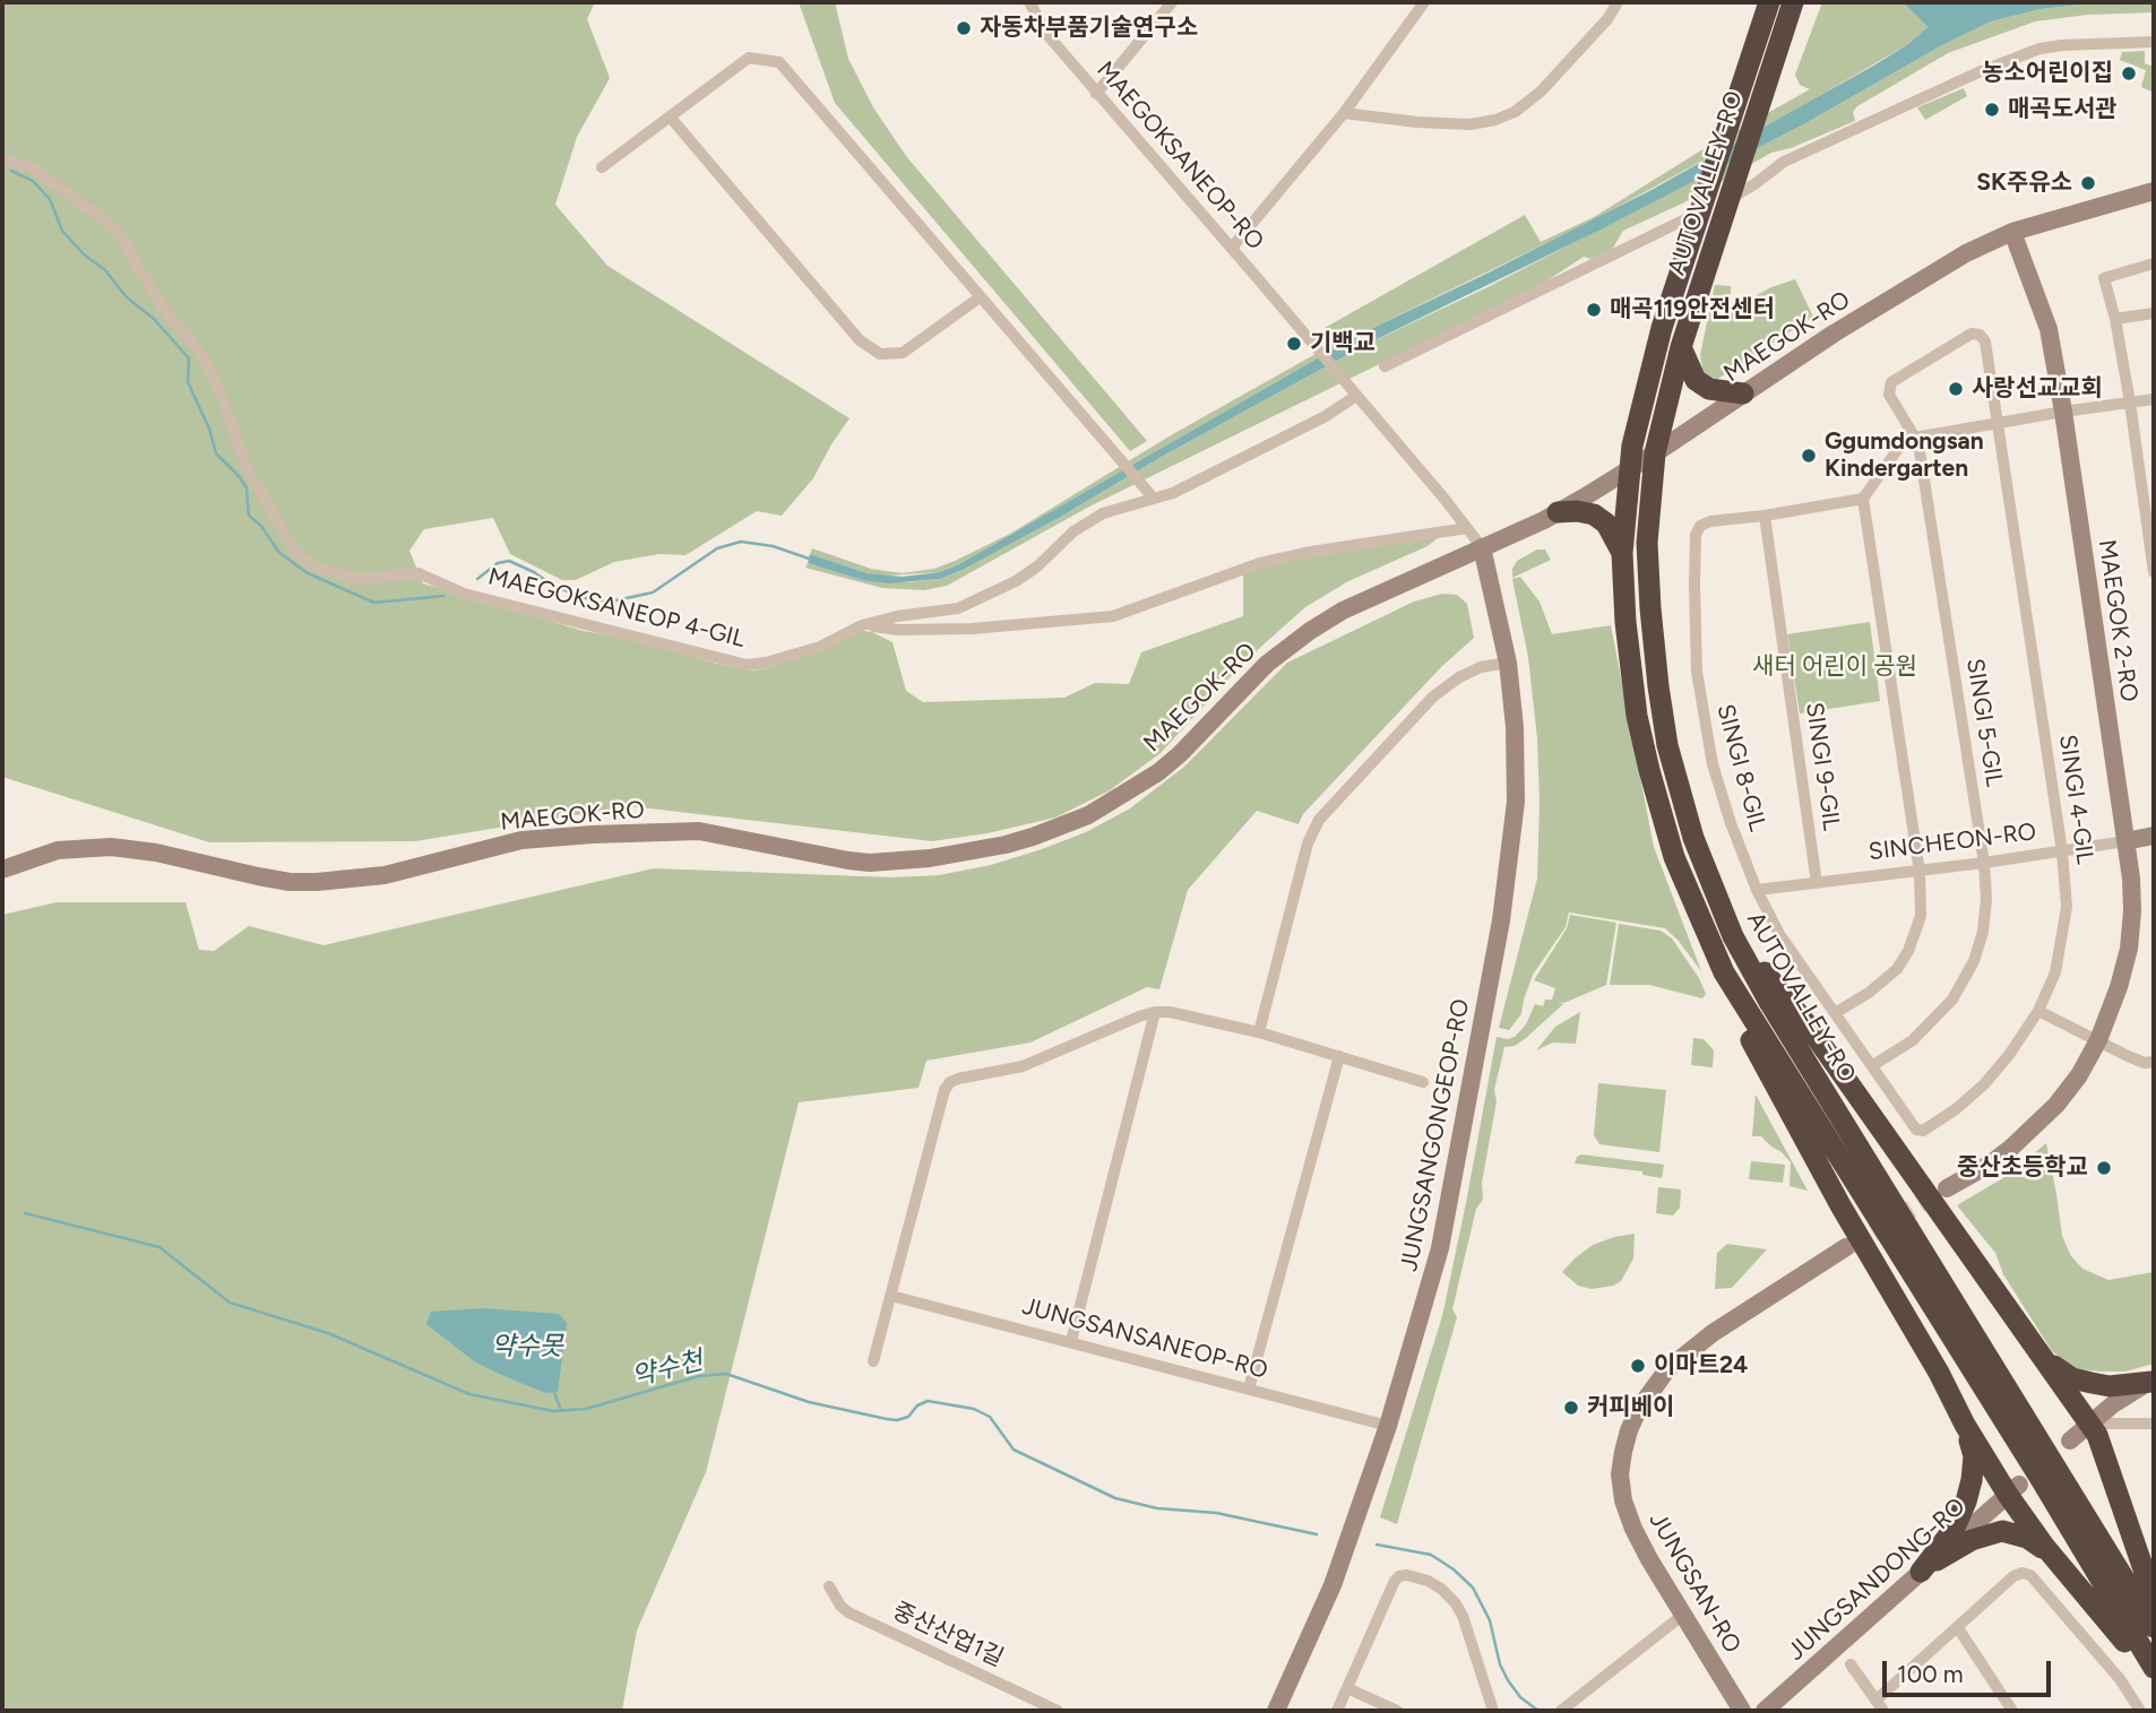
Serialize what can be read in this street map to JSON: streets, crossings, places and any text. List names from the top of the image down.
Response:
{
  "streets": {
    "highway": ["AUTOVALLEY-RO"],
    "street": [
      "MAEGOKSANEOP-RO",
      "MAEGOK-RO",
      "MAEGOKSANEOP 4-GIL",
      "MAEGOK 2-RO",
      "SINGI 5-GIL",
      "SINGI 9-GIL",
      "SINGI 8-GIL",
      "SINGI 4-GIL",
      "SINCHEON-RO",
      "JUNGSANGONGEOP-RO",
      "JUNGSANSANEOP-RO",
      "JUNGSANDONG-RO",
      "JUNGSAN-RO",
      "중산산업1길"
    ]
  },
  "crossings": [
    ["MAEGOKSANEOP-RO", "MAEGOKSANEOP 4-GIL"],
    ["AUTOVALLEY-RO", "MAEGOK-RO"],
    ["MAEGOK-RO", "MAEGOK 2-RO"],
    ["MAEGOK-RO", "JUNGSANGONGEOP-RO"],
    ["MAEGOK 2-RO", "SINCHEON-RO"],
    ["SINGI 5-GIL", "SINGI 8-GIL"],
    ["SINGI 5-GIL", "SINGI 4-GIL"],
    ["SINGI 5-GIL", "SINCHEON-RO"],
    ["SINGI 9-GIL", "SINGI 8-GIL"],
    ["SINGI 9-GIL", "SINCHEON-RO"],
    ["SINGI 8-GIL", "SINGI 4-GIL"],
    ["SINGI 8-GIL", "SINCHEON-RO"],
    ["SINGI 4-GIL", "SINCHEON-RO"],
    ["JUNGSANGONGEOP-RO", "JUNGSANSANEOP-RO"]
  ],
  "water": ["약수못", "약수천"],
  "parks": ["새터 어린이 공원"],
  "places": [
    "자동차부품기술연구소",
    "농소어린이집",
    "매곡도서관",
    "SK주유소",
    "매곡119안전센터",
    "기백교",
    "사랑선교교회",
    "Ggumdongsan Kindergarten",
    "중산초등학교",
    "이마트24",
    "커피베이"
  ],
  "scale_bar": "100 m"
}
